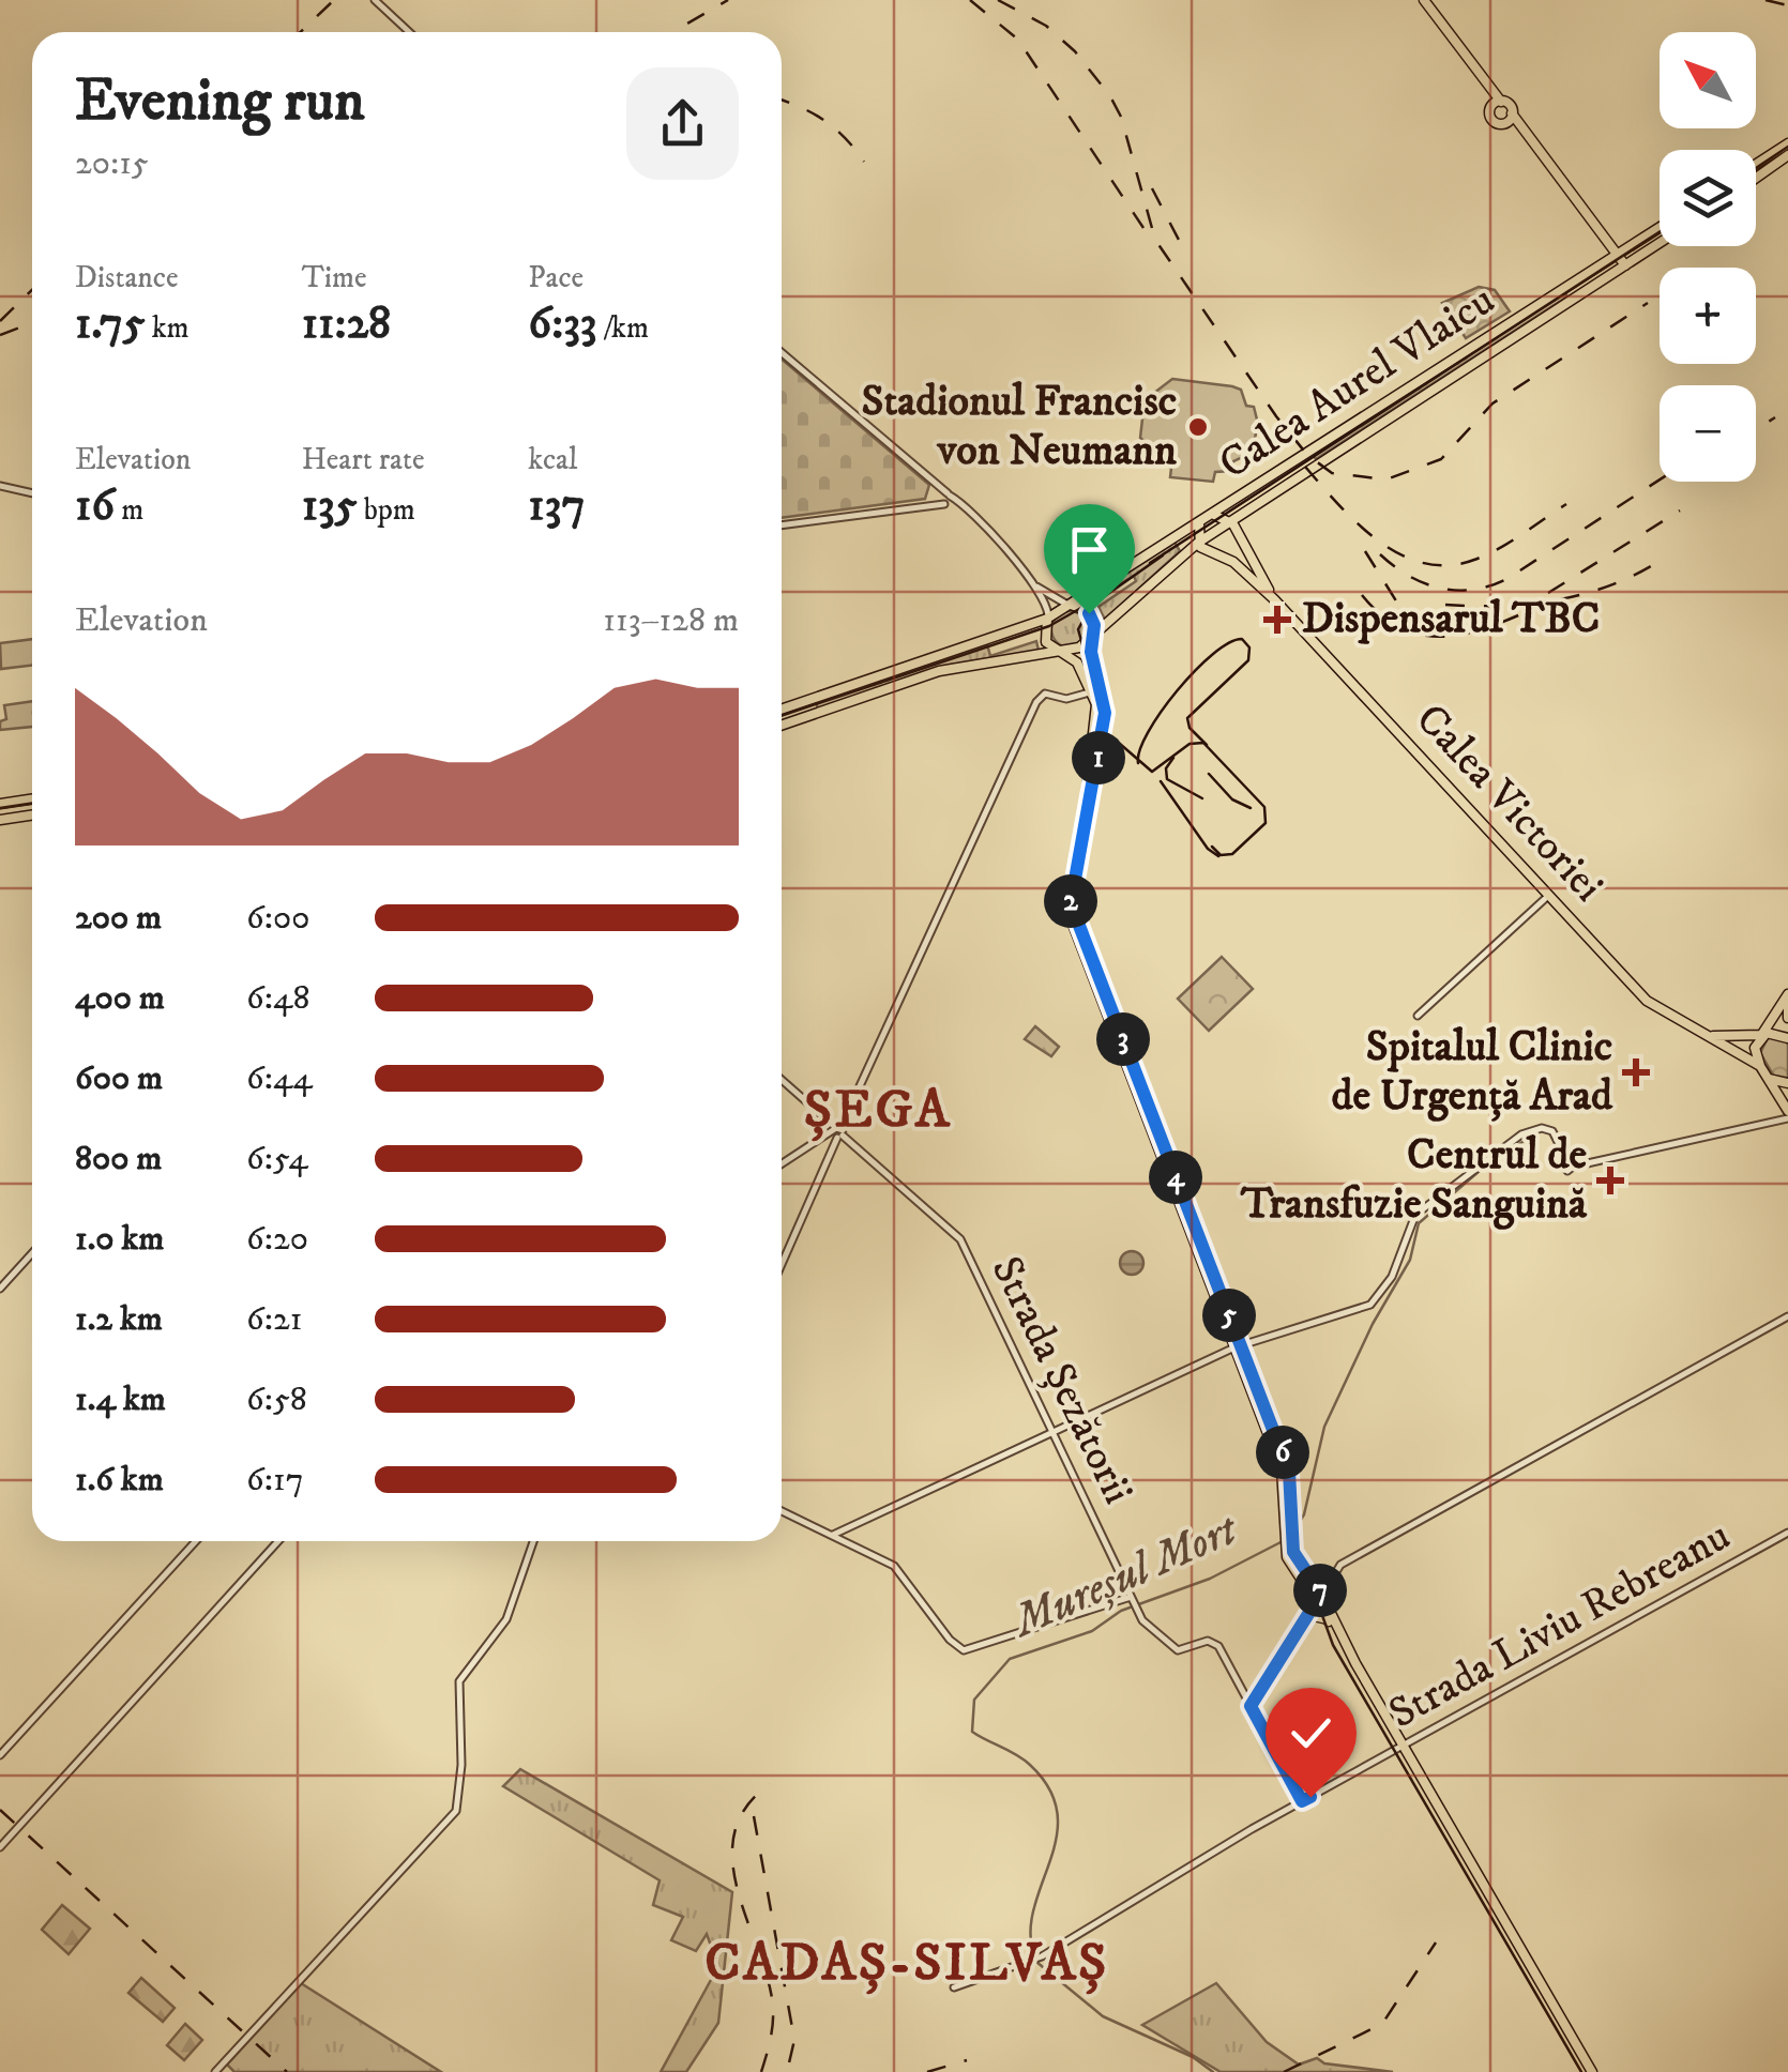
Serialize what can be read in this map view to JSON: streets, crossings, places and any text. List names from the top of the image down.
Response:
{
  "streets": {
    "main road": ["Calea Aurel Vlaicu", "Calea Victoriei"],
    "street": ["Strada Șezătorii", "Strada Liviu Rebreanu"]
  },
  "crossings": [
    ["Calea Aurel Vlaicu", "Calea Victoriei"]
  ],
  "districts": ["ȘEGA", "CADAȘ-SILVAȘ"],
  "water": ["Mureșul Mort"],
  "places": {
    "other": ["Stadionul Francisc von Neumann"],
    "health": ["Dispensarul TBC", "Spitalul Clinic de Urgență Arad", "Centrul de Transfuzie Sanguină"]
  },
  "north": "top left",
  "page": {
    "map_buttons": ["+", "−"],
    "heading": ["Evening run", "20:15"],
    "stats": [
      ["Distance", "1.75 km"],
      ["Time", "11:28"],
      ["Pace", "6:33 /km"],
      ["Elevation", "16 m"],
      ["Heart rate", "135 bpm"],
      ["kcal", "137"]
    ],
    "chart": ["Elevation", "113–128 m"],
    "pins": [
      "1",
      "2",
      "3",
      "4",
      "5",
      "6",
      "7"
    ],
    "list": [
      {
        "name": "200 m",
        "note": "6:00"
      },
      {
        "name": "400 m",
        "note": "6:48"
      },
      {
        "name": "600 m",
        "note": "6:44"
      },
      {
        "name": "800 m",
        "note": "6:54"
      },
      {
        "name": "1.0 km",
        "note": "6:20"
      },
      {
        "name": "1.2 km",
        "note": "6:21"
      },
      {
        "name": "1.4 km",
        "note": "6:58"
      },
      {
        "name": "1.6 km",
        "note": "6:17"
      }
    ]
  }
}
